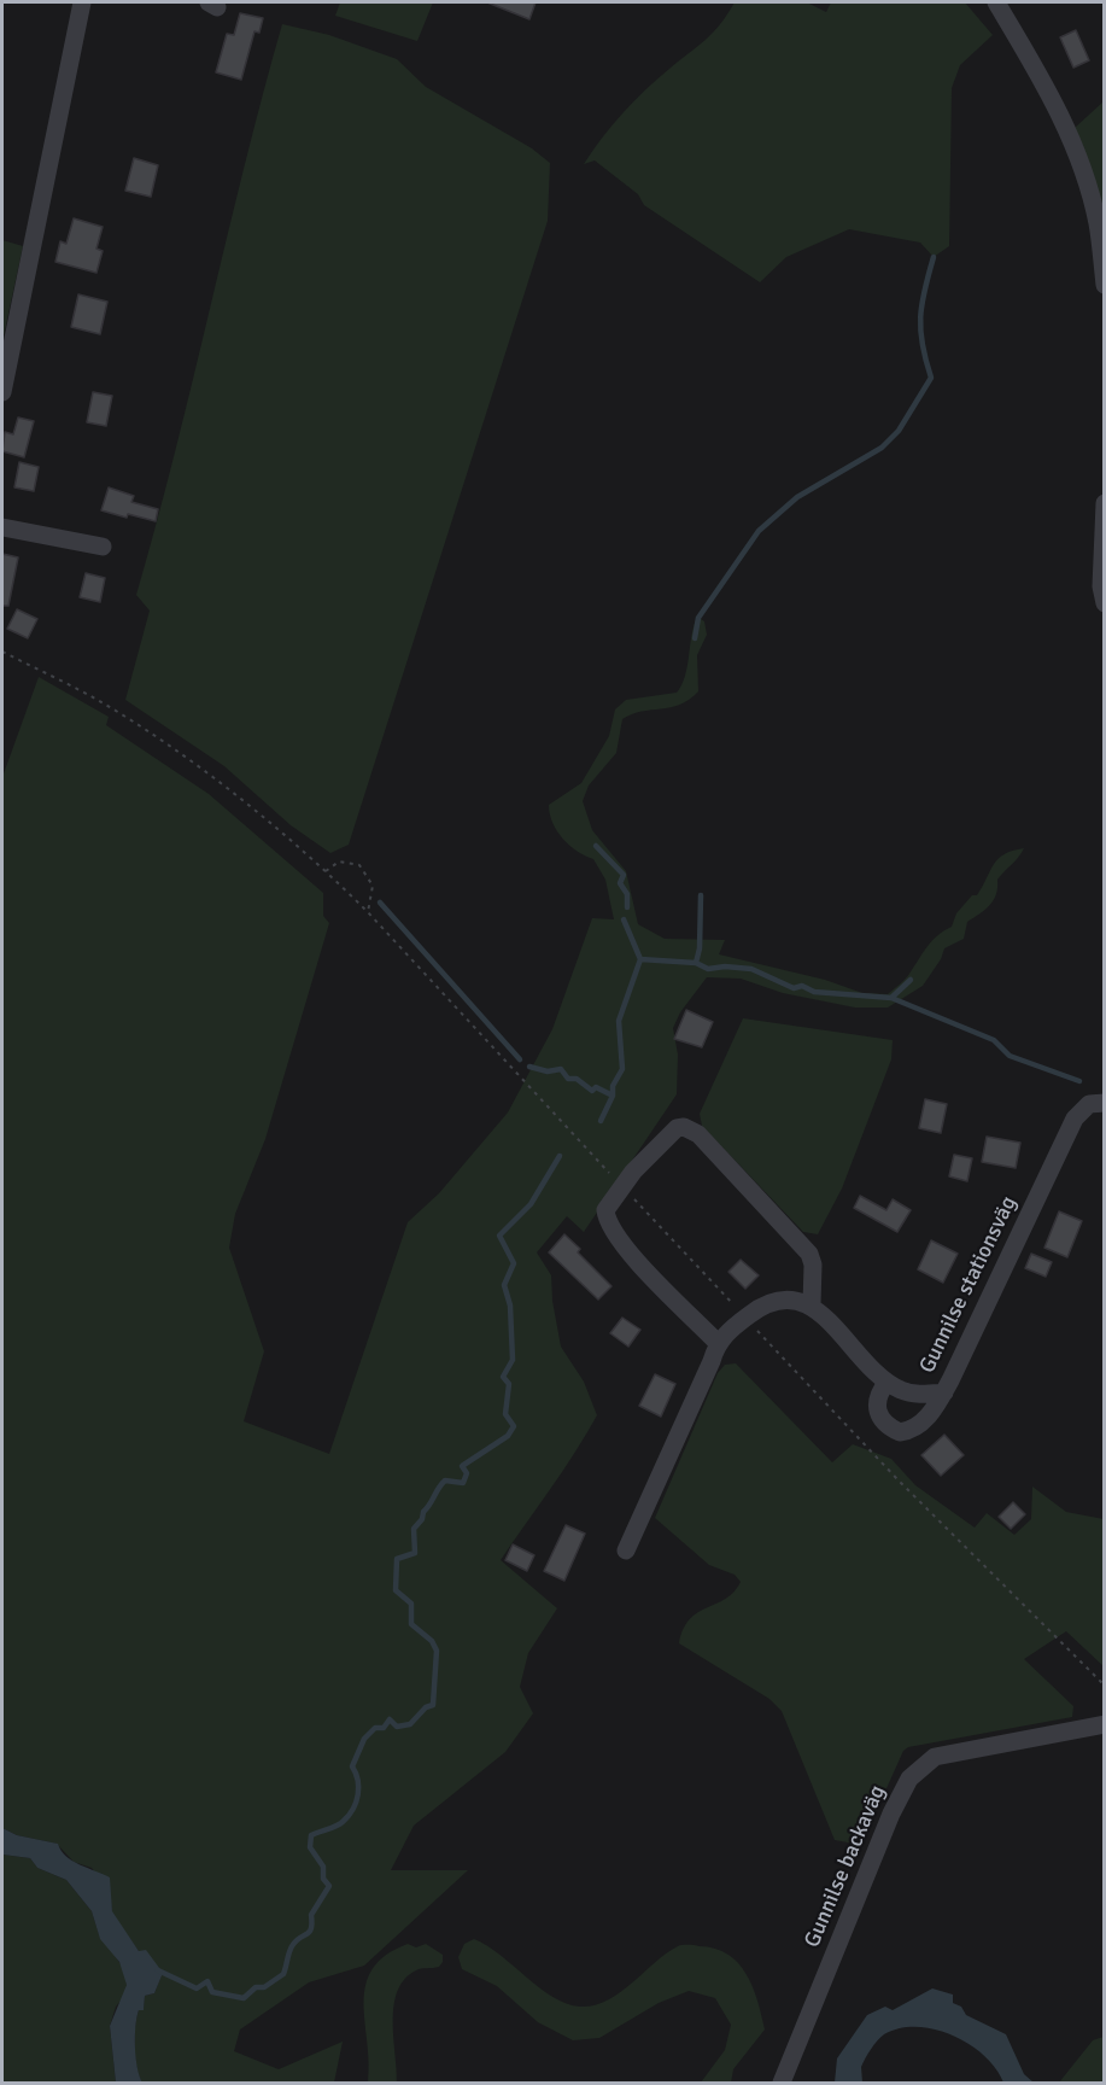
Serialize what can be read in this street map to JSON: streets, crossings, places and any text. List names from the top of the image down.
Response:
{
  "streets": {
    "street": ["Gunnilse stationsväg", "Gunnilse backaväg"]
  }
}
